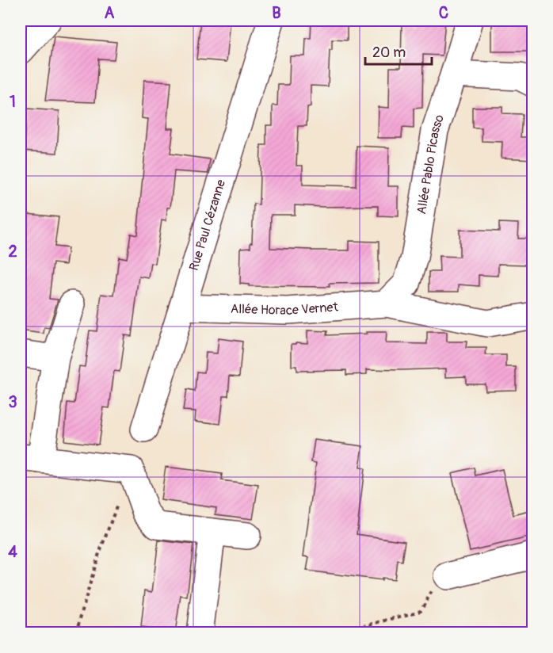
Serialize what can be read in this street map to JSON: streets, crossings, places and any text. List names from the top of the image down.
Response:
{
  "streets": {
    "street": ["Allée Pablo Picasso", "Rue Paul Cézanne", "Allée Horace Vernet"]
  },
  "crossings": [
    ["Allée Pablo Picasso", "Allée Horace Vernet"],
    ["Rue Paul Cézanne", "Allée Horace Vernet"]
  ],
  "scale_bar": "20 m",
  "grid": {
    "columns": ["A", "B", "C"],
    "rows": [
      "1",
      "2",
      "3",
      "4"
    ]
  }
}
